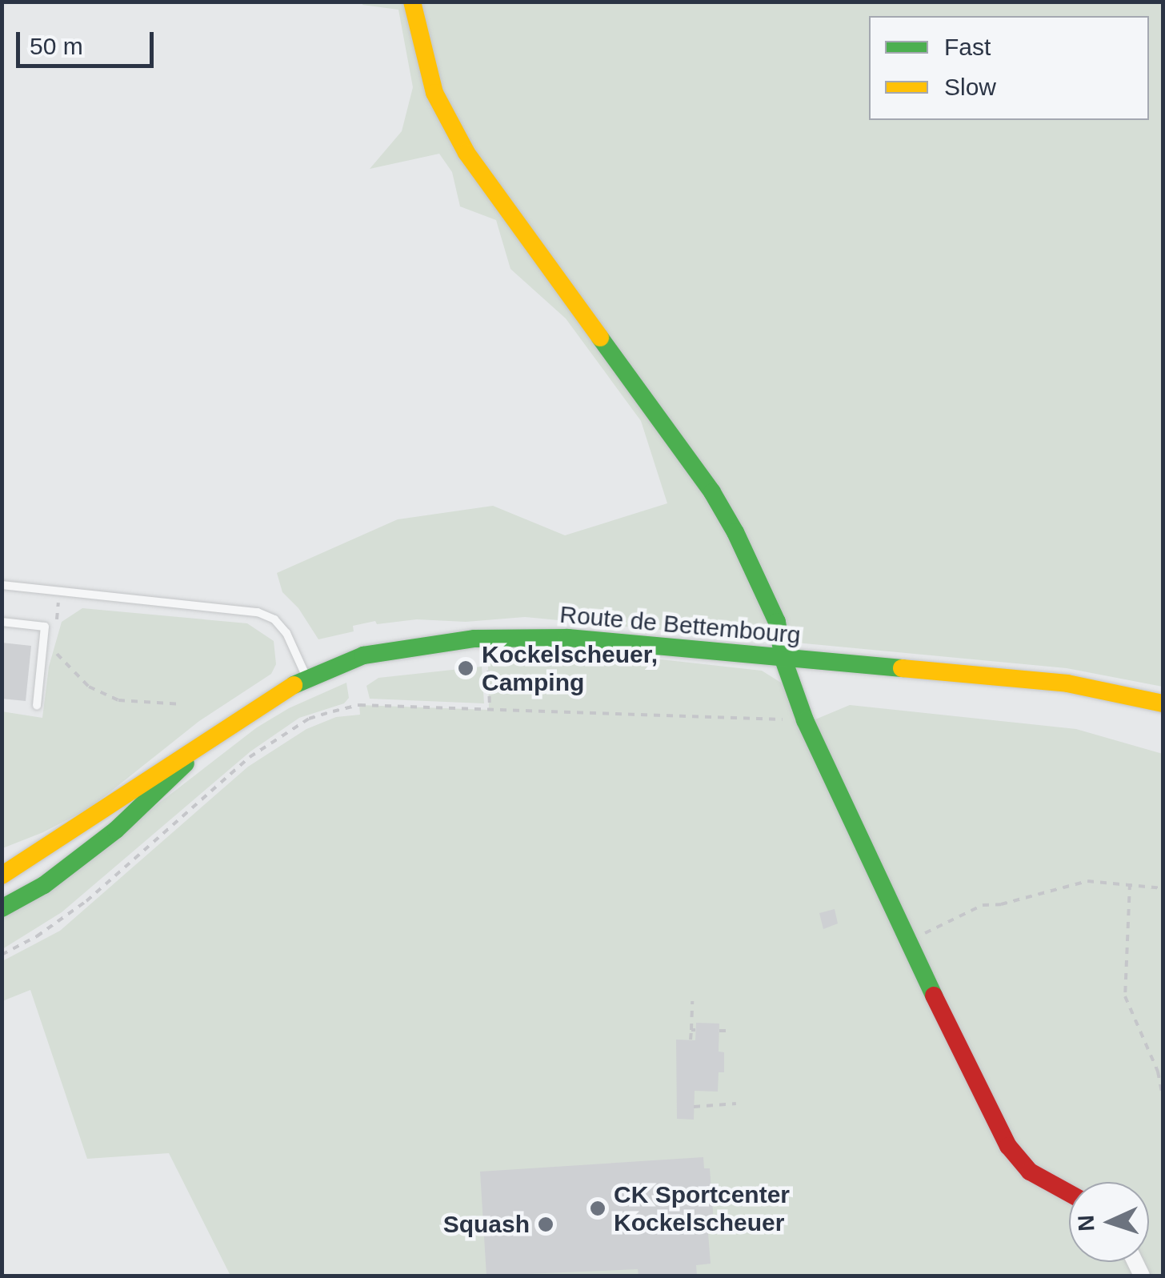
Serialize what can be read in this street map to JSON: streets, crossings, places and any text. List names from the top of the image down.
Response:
{
  "streets": {
    "main road": ["Route de Bettembourg"]
  },
  "places": ["Kockelscheuer, Camping", "CK Sportcenter Kockelscheuer", "Squash"],
  "legend": ["Fast", "Slow"],
  "scale_bar": "50 m",
  "north": "left"
}
